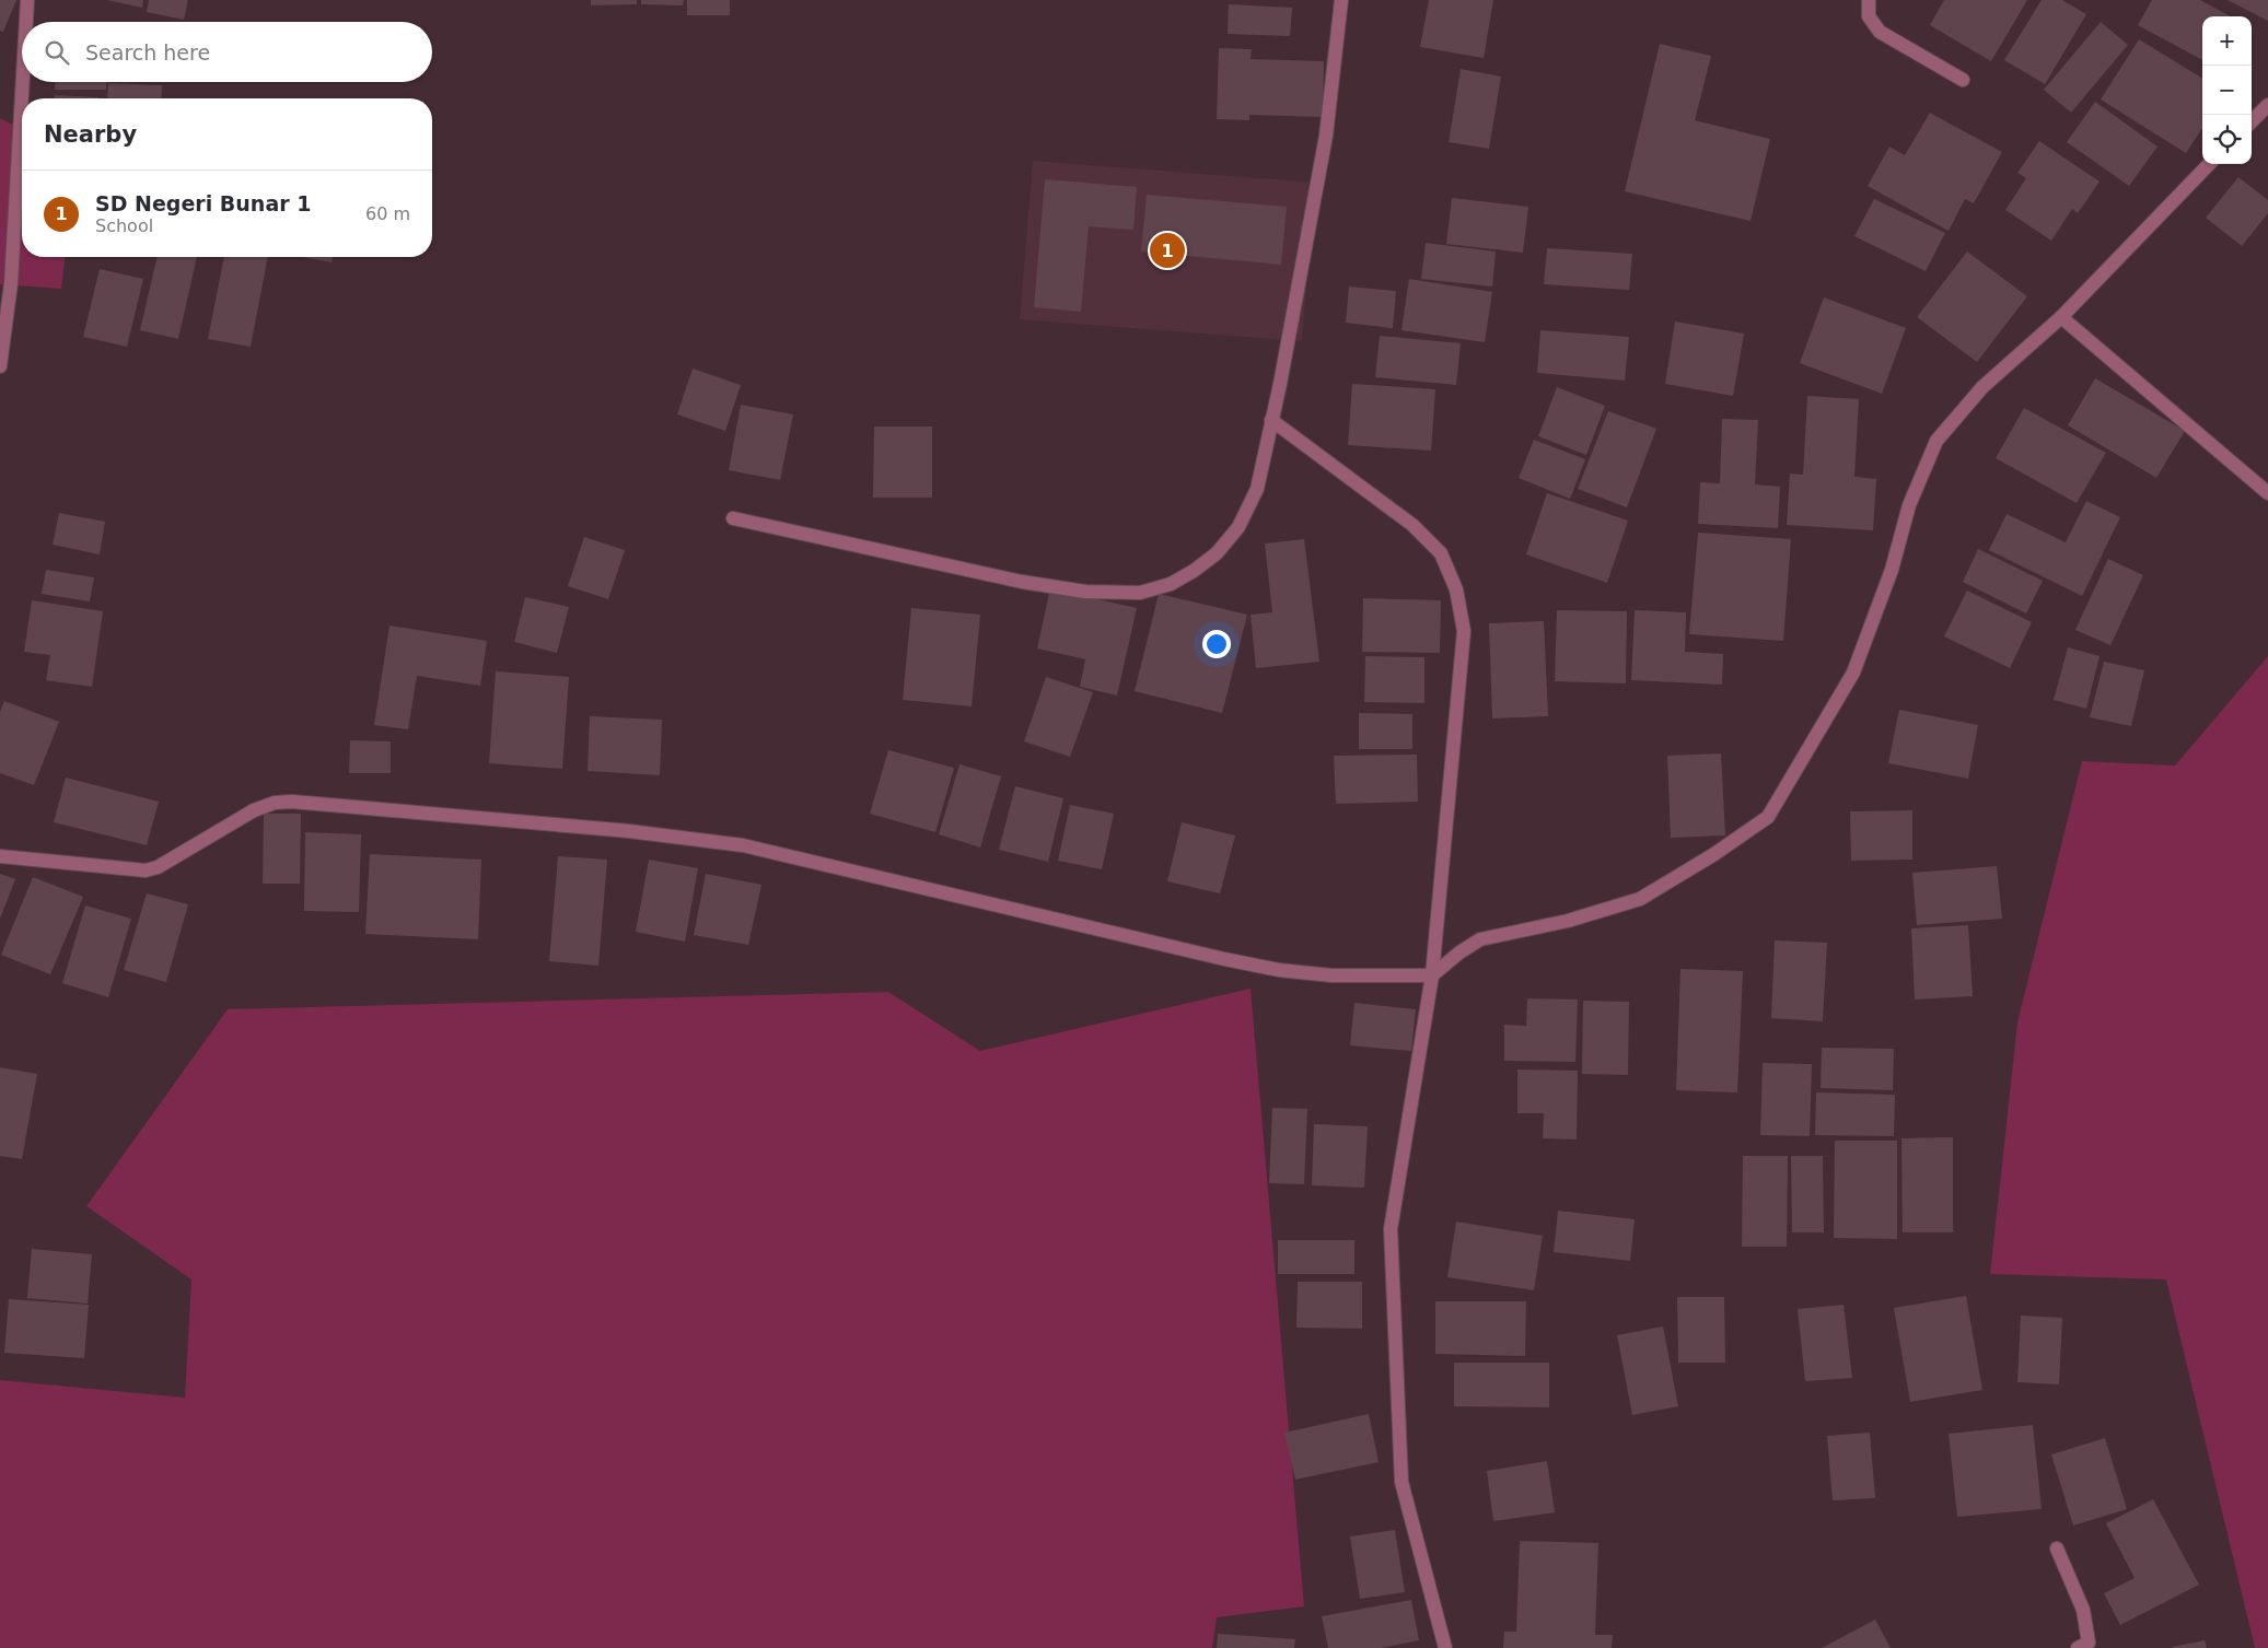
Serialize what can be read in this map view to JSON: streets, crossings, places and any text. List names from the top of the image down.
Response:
{
  "page": {
    "map_buttons": ["+", "−"],
    "search": "Search here",
    "heading": "Nearby",
    "list": [
      {
        "mark": "1",
        "name": "SD Negeri Bunar 1",
        "note": "School",
        "value": "60 m"
      }
    ],
    "pins": "1"
  }
}
